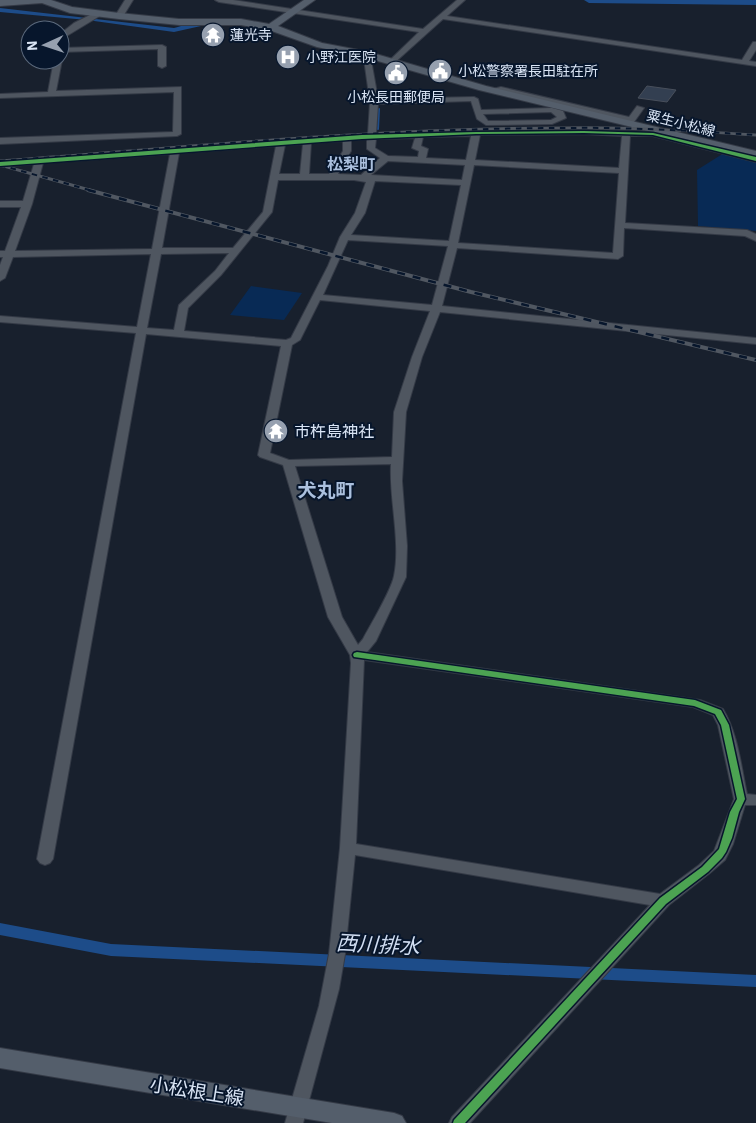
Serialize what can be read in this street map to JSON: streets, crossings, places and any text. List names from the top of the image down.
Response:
{
  "streets": {
    "main road": ["粟生小松線", "小松根上線"]
  },
  "districts": ["松梨町", "犬丸町"],
  "water": ["西川排水"],
  "places": {
    "temple": ["蓮光寺", "市杵島神社"],
    "hospital": ["小野江医院"],
    "public building": ["小松警察署長田駐在所", "小松長田郵便局"]
  },
  "north": "left"
}
